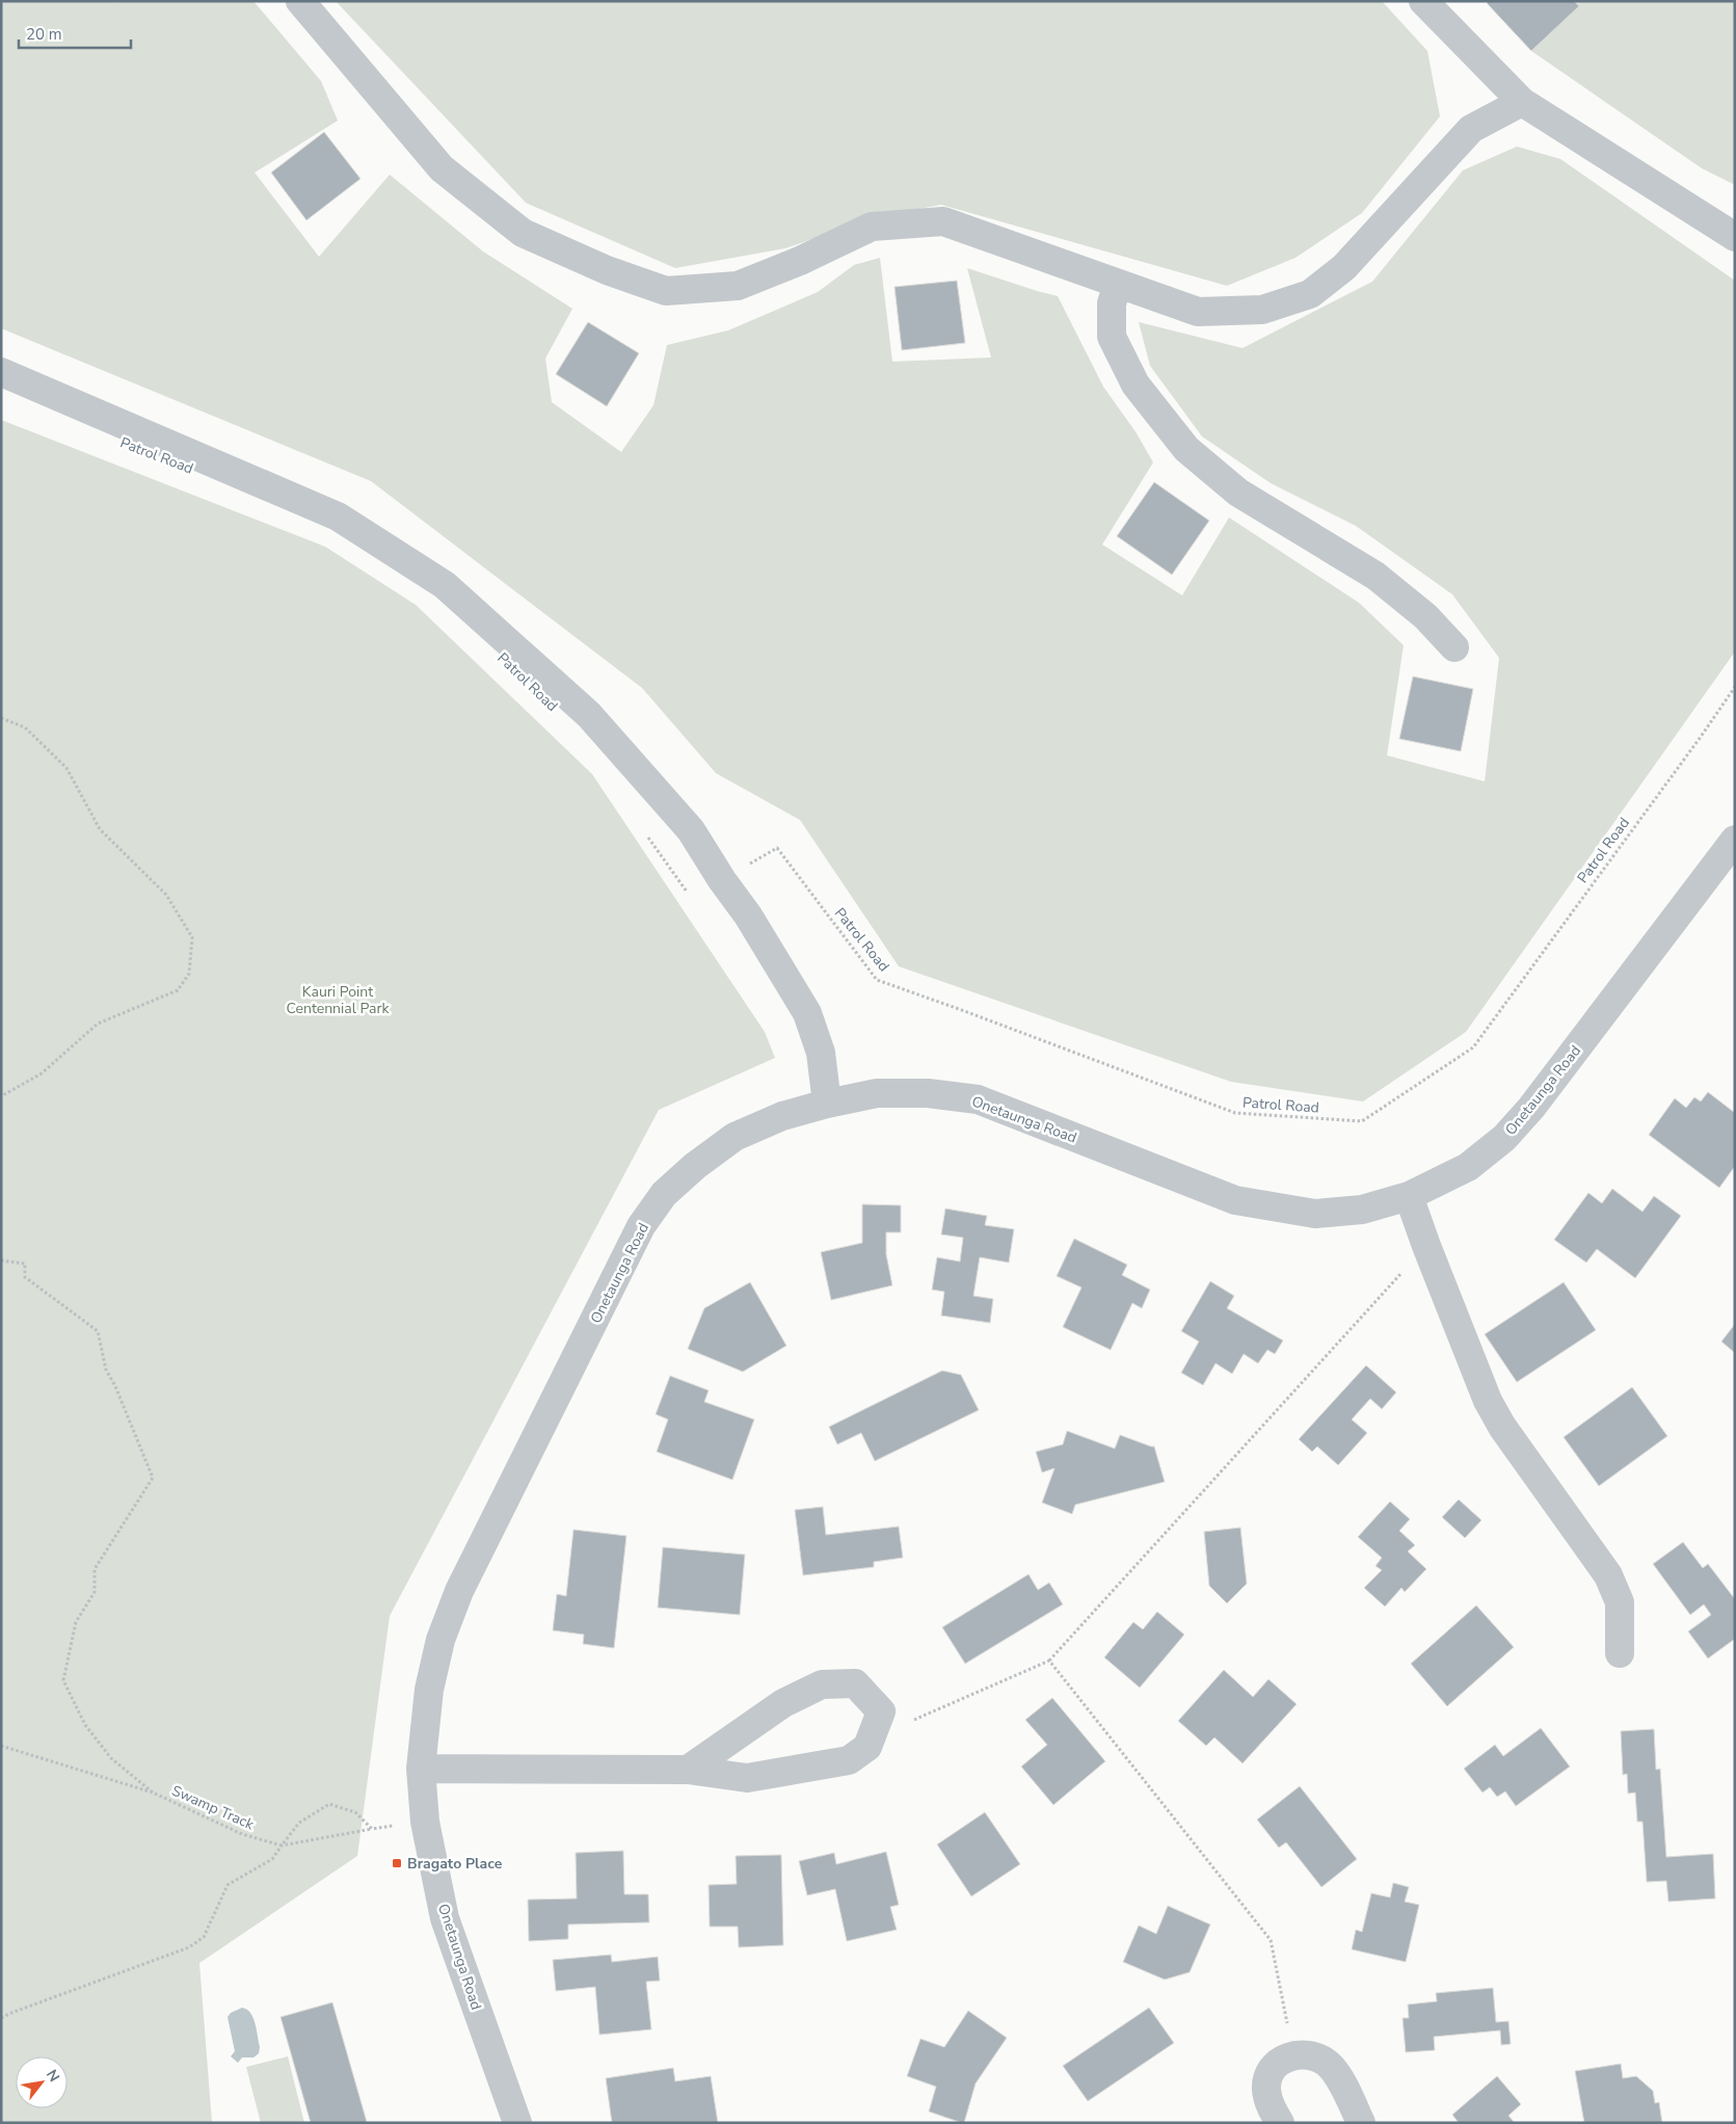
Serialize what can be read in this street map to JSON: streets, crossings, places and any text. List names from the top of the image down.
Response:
{
  "streets": {
    "street": ["Onetaunga Road"],
    "path": ["Patrol Road", "Swamp Track"]
  },
  "parks": ["Kauri Point Centennial Park"],
  "places": {
    "transit": ["Bragato Place"]
  },
  "scale_bar": "20 m",
  "north": "top right"
}
